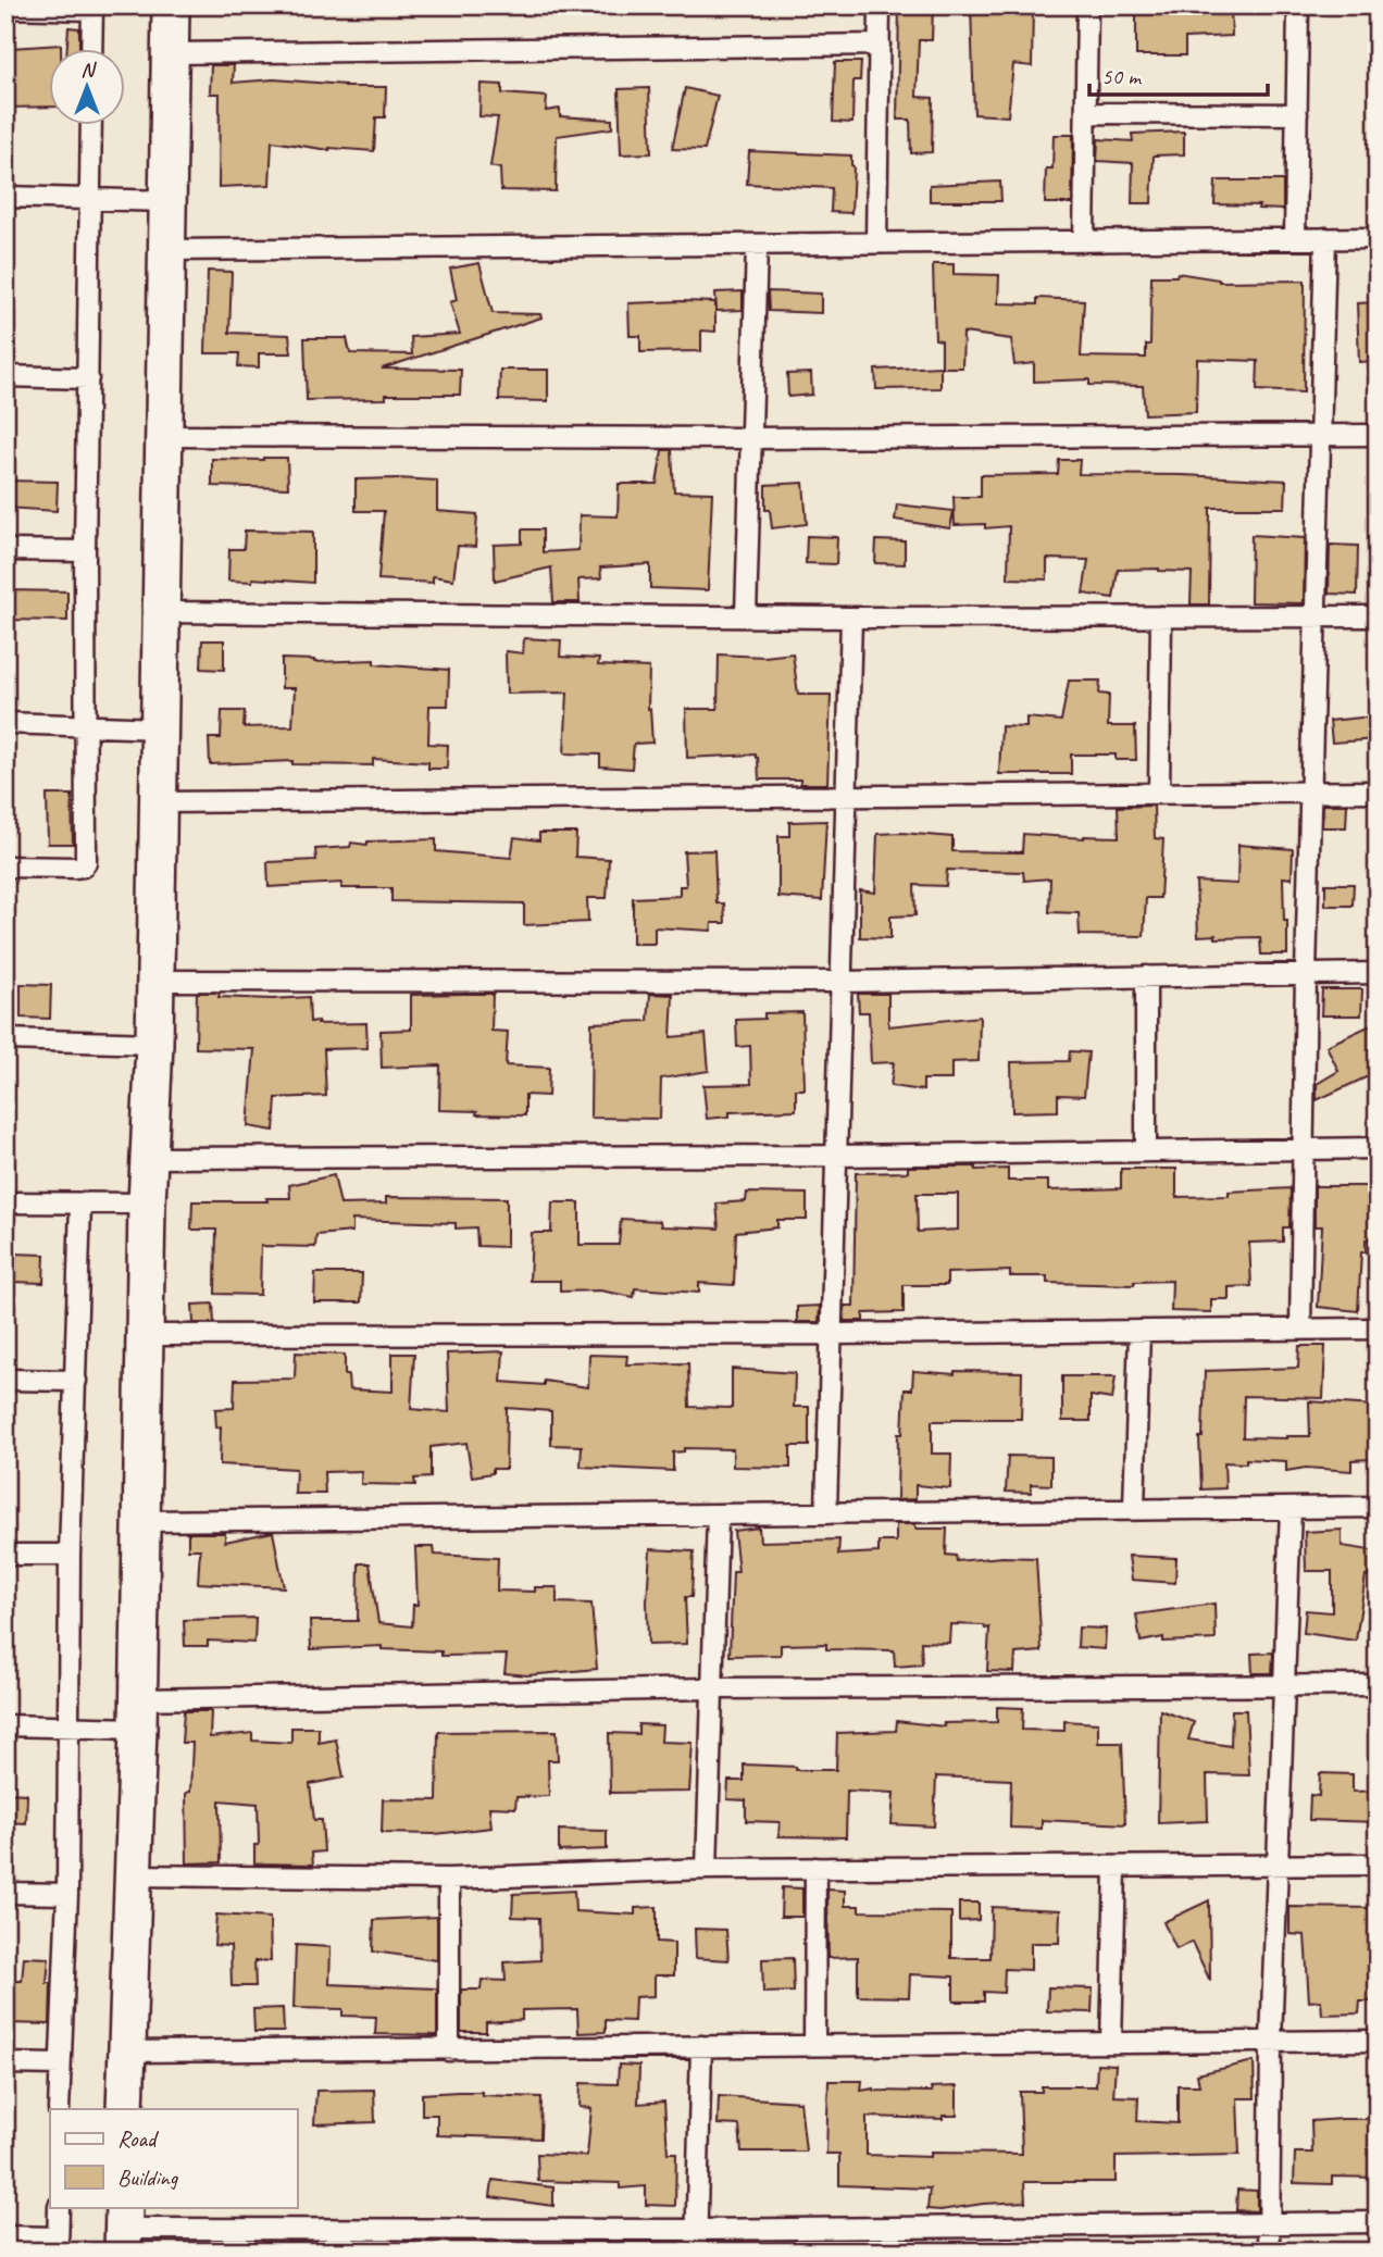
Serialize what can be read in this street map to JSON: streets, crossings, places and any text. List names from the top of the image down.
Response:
{
  "legend": ["Road", "Building"],
  "scale_bar": "50 m",
  "north": "top"
}
